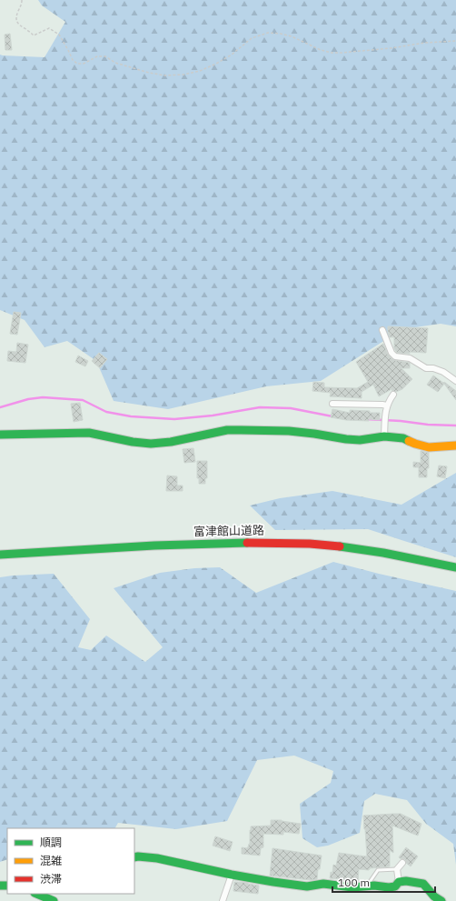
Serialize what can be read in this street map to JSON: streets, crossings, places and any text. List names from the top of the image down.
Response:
{
  "streets": {
    "main road": ["富津館山道路"]
  },
  "legend": ["順調", "混雑", "渋滞"],
  "scale_bar": "100 m"
}
